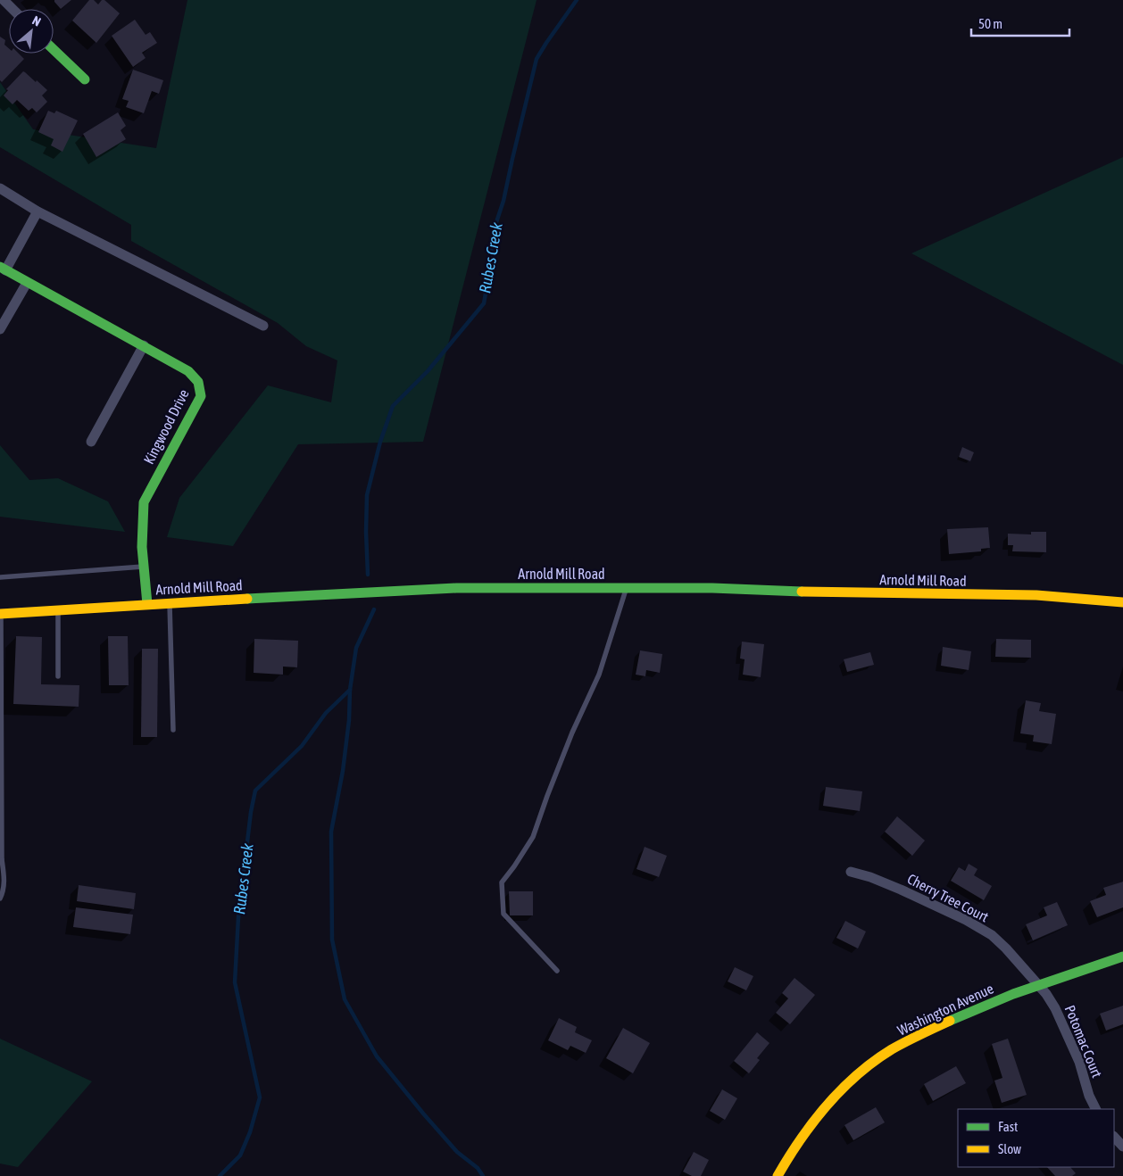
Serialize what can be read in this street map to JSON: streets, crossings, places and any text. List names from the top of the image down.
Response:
{
  "streets": {
    "main road": ["Kingwood Drive", "Arnold Mill Road", "Washington Avenue"],
    "street": ["Cherry Tree Court", "Potomac Court"]
  },
  "crossings": [
    ["Kingwood Drive", "Arnold Mill Road"],
    ["Cherry Tree Court", "Washington Avenue"],
    ["Cherry Tree Court", "Potomac Court"],
    ["Washington Avenue", "Potomac Court"]
  ],
  "water": ["Rubes Creek"],
  "legend": ["Fast", "Slow"],
  "scale_bar": "50 m",
  "north": "top right"
}
